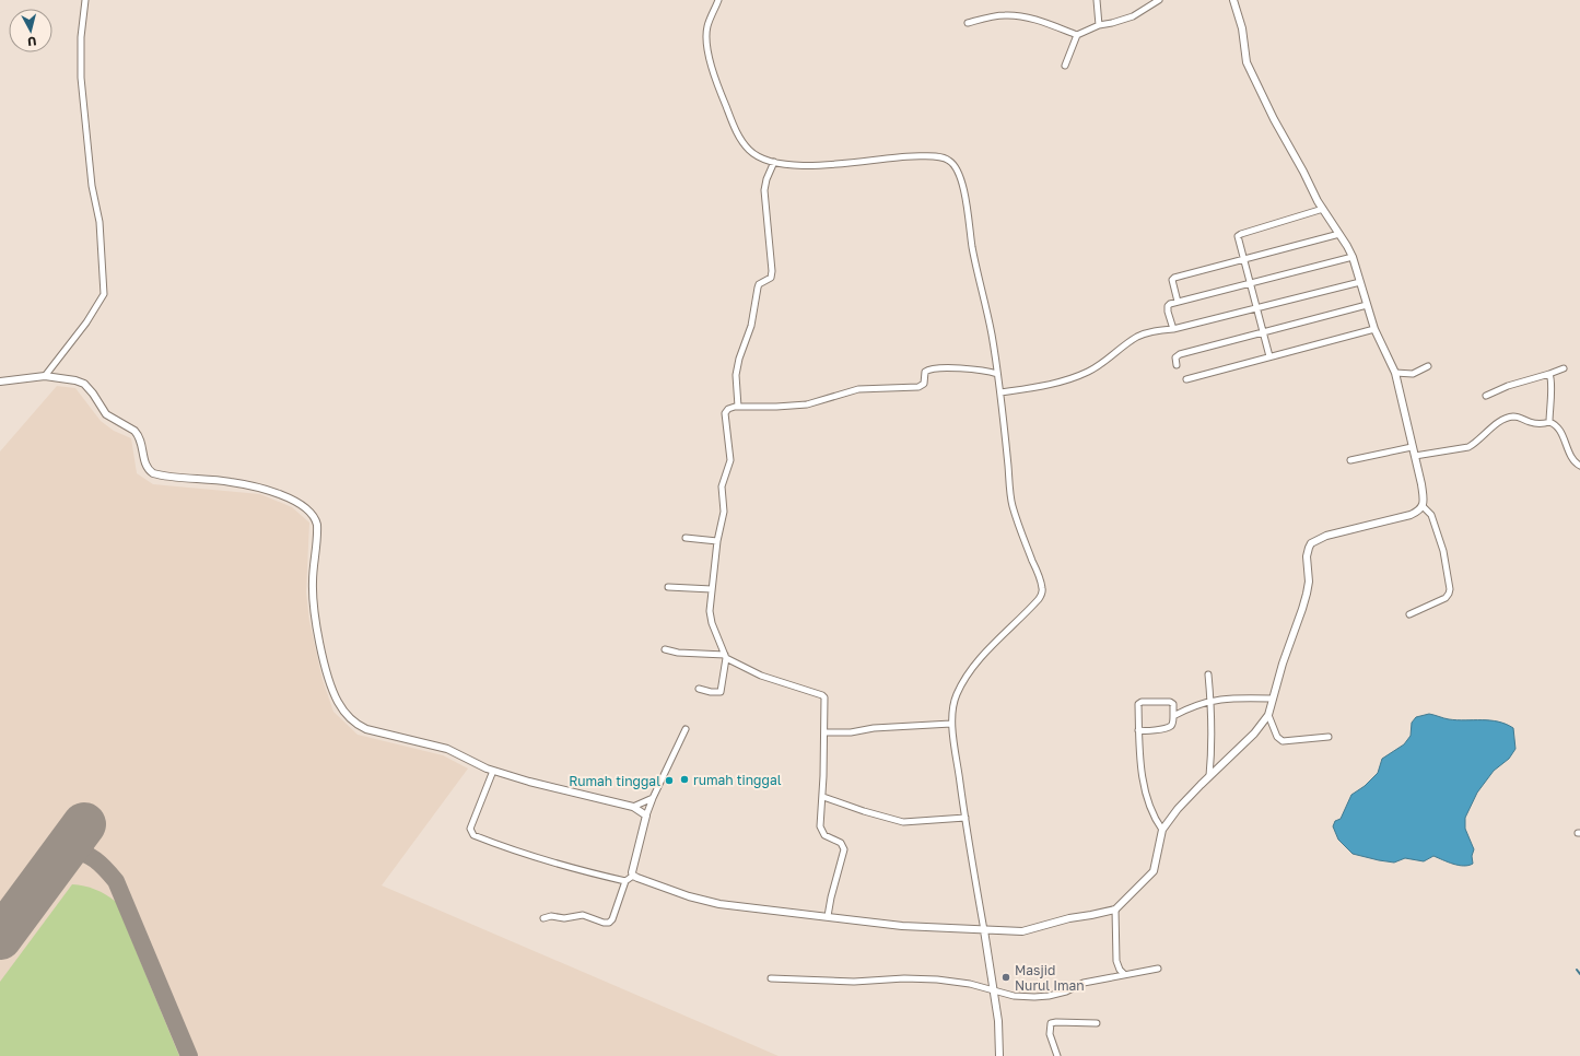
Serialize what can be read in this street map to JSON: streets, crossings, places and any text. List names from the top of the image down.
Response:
{
  "places": ["rumah tinggal", "Rumah tinggal", "Masjid Nurul Iman"],
  "north": "bottom"
}
